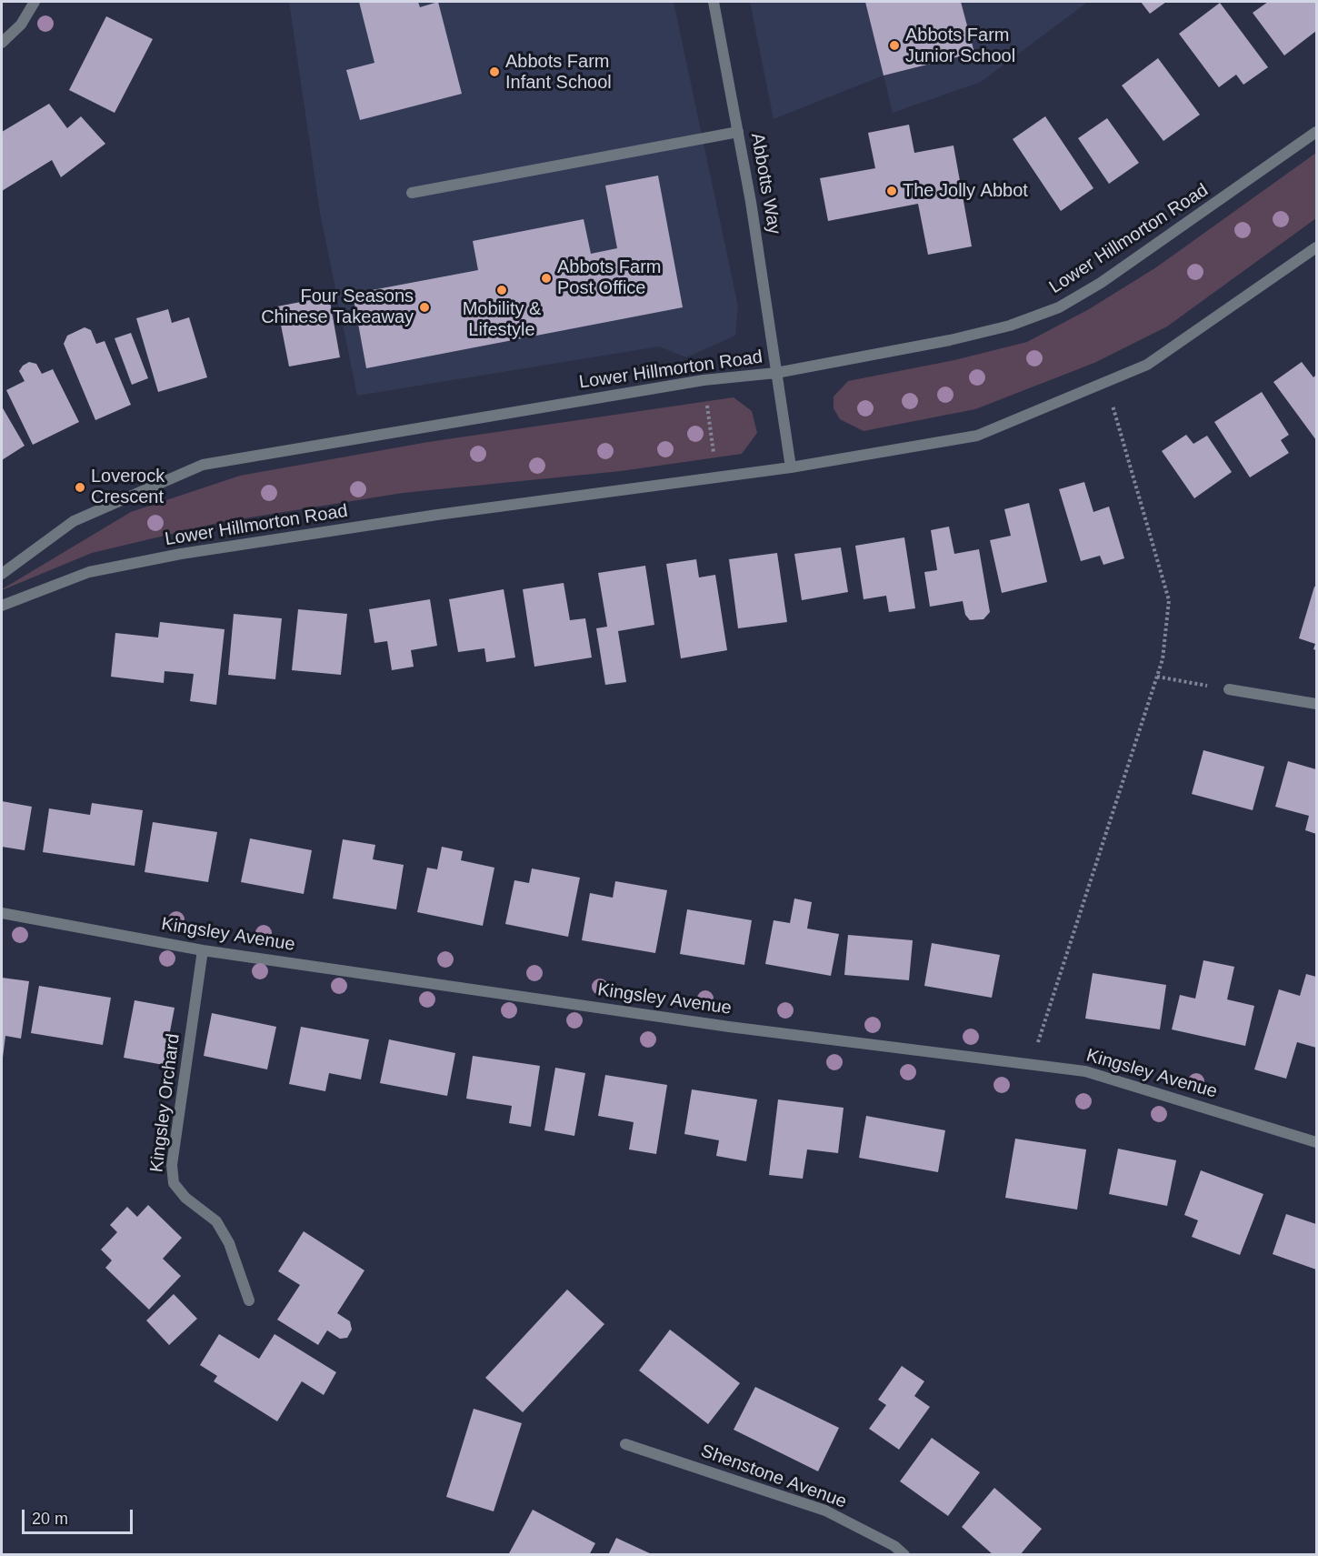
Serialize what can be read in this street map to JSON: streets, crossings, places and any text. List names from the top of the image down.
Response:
{
  "streets": {
    "street": [
      "Abbotts Way",
      "Lower Hillmorton Road",
      "Kingsley Avenue",
      "Kingsley Orchard",
      "Shenstone Avenue"
    ]
  },
  "crossings": [
    ["Abbotts Way", "Lower Hillmorton Road"],
    ["Kingsley Avenue", "Kingsley Orchard"]
  ],
  "places": [
    "Abbots Farm Junior School",
    "Abbots Farm Infant School",
    "The Jolly Abbot",
    "Abbots Farm Post Office",
    "Mobility & Lifestyle",
    "Four Seasons Chinese Takeaway",
    "Loverock Crescent"
  ],
  "scale_bar": "20 m"
}
